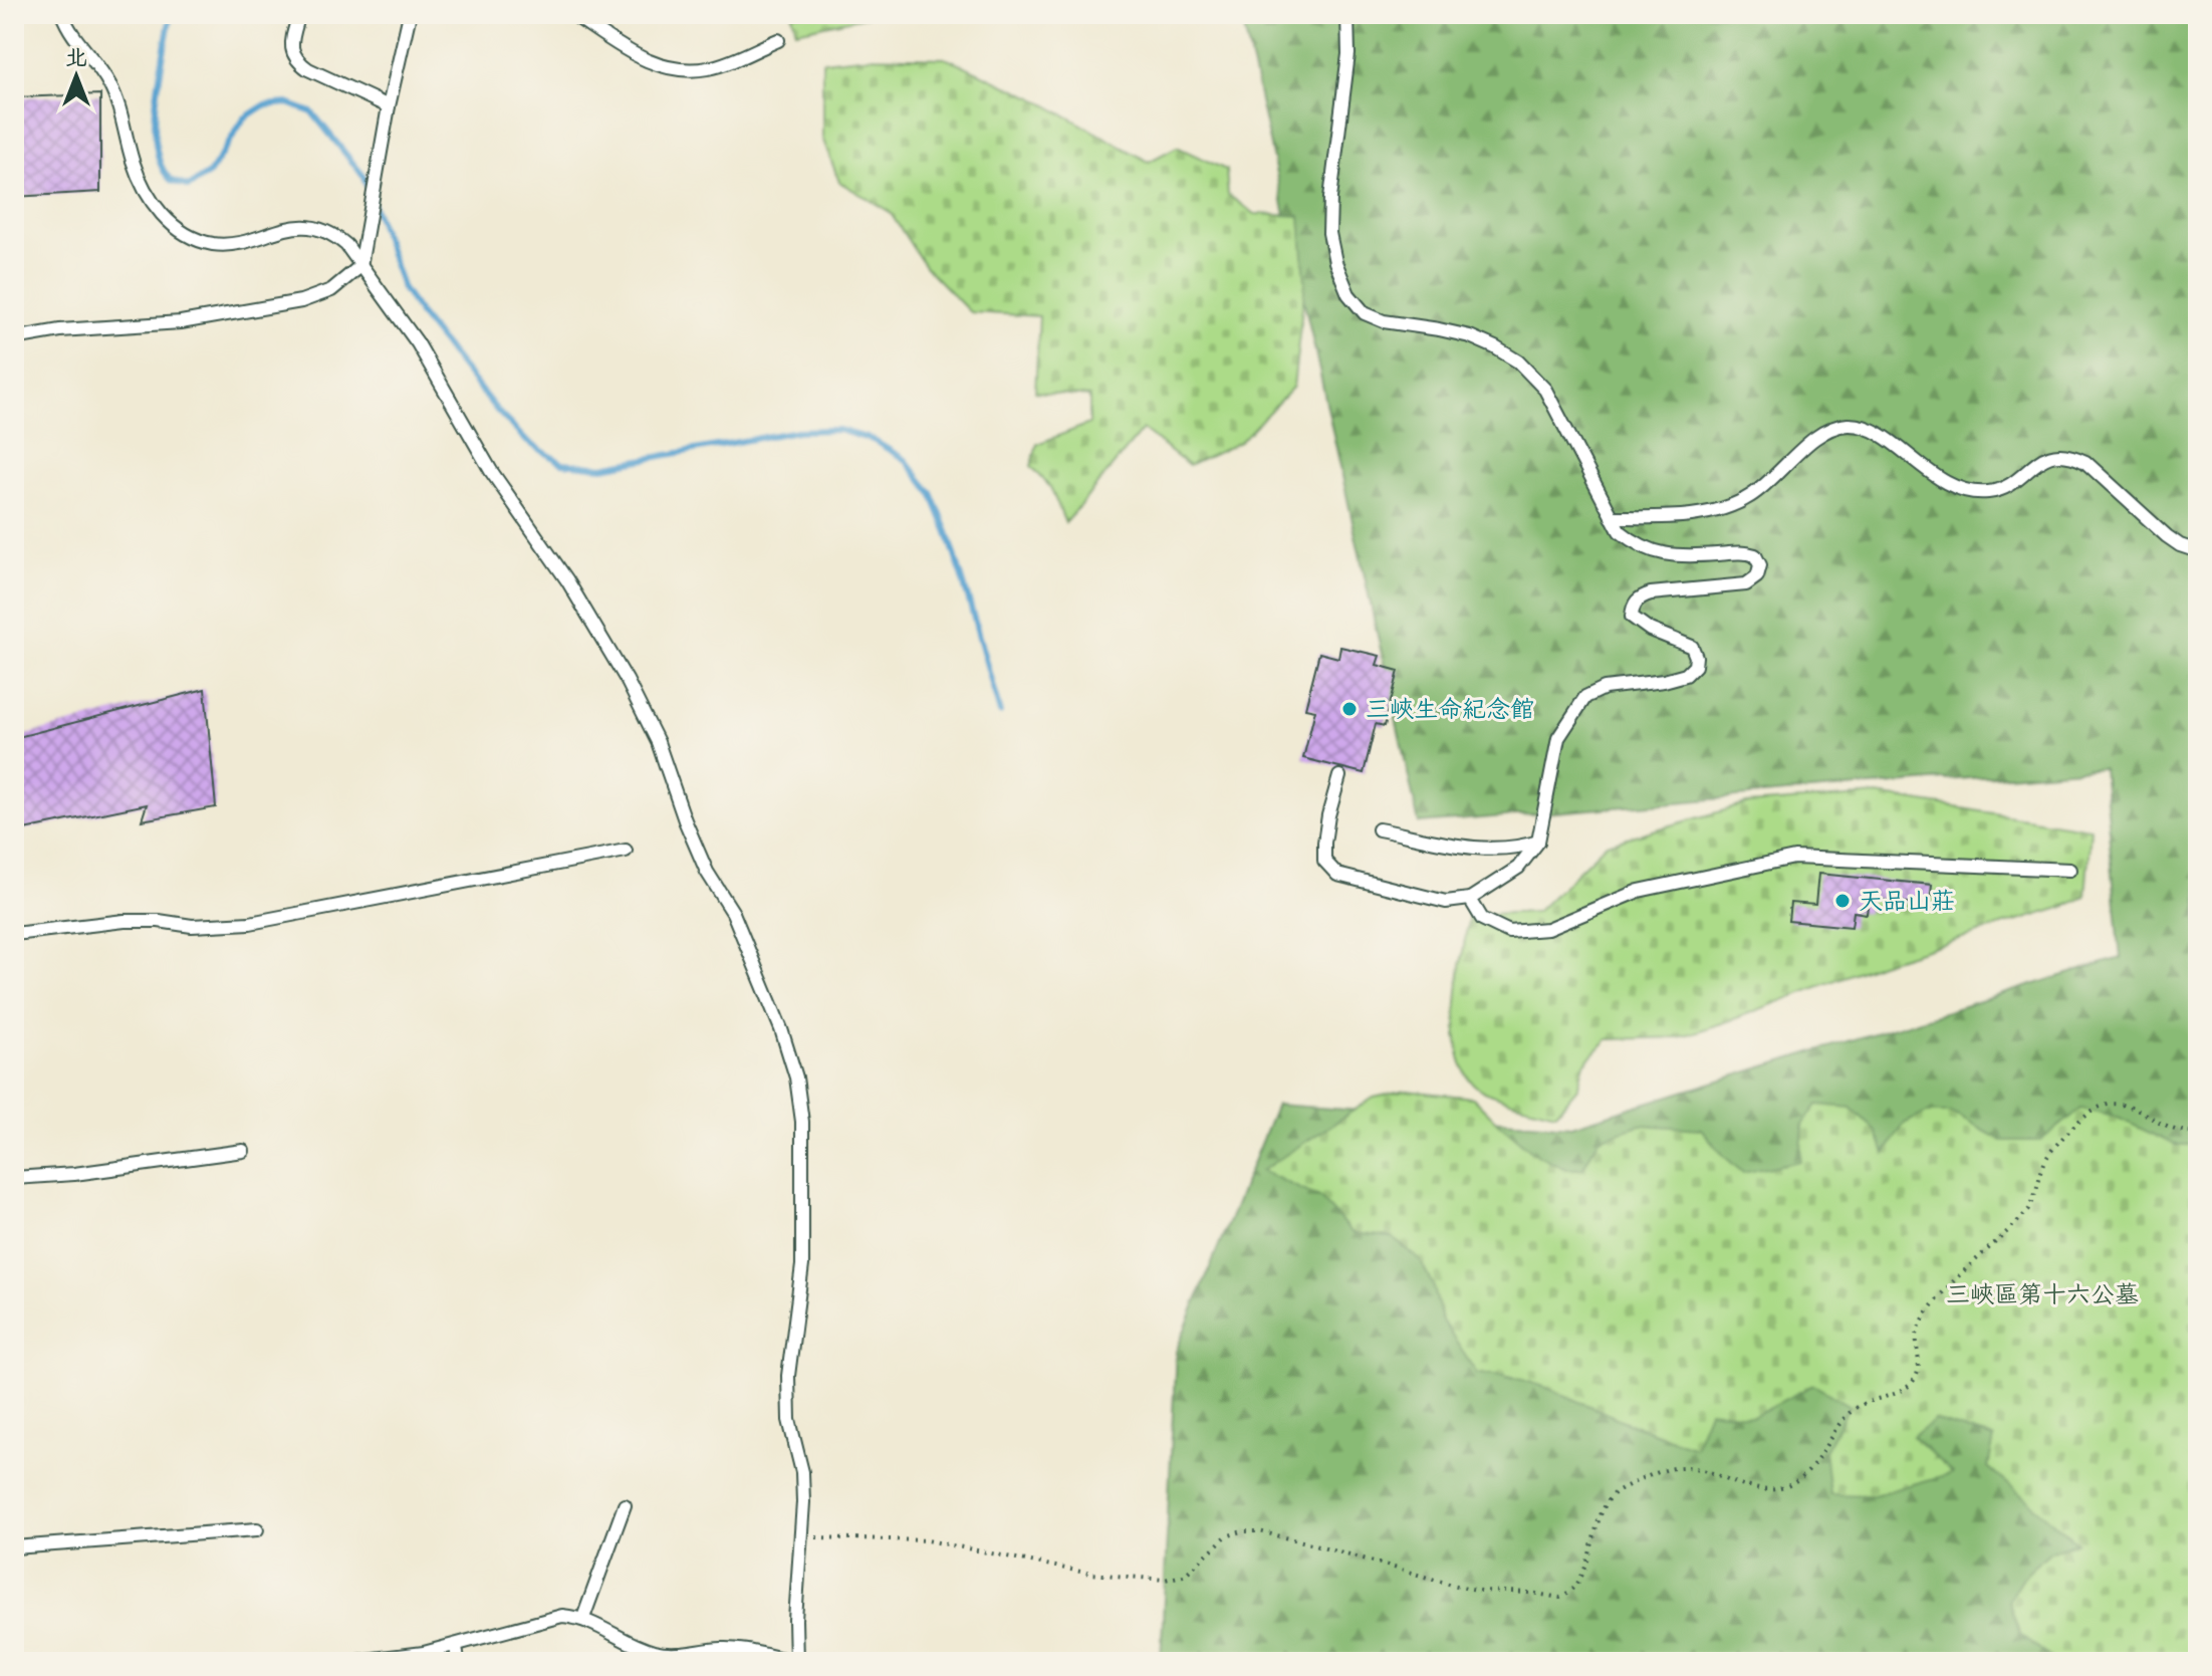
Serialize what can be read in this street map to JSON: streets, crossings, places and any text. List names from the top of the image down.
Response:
{
  "parks": ["三峽區第十六公墓"],
  "places": ["三峽生命紀念館", "天品山莊"],
  "north": "top"
}
